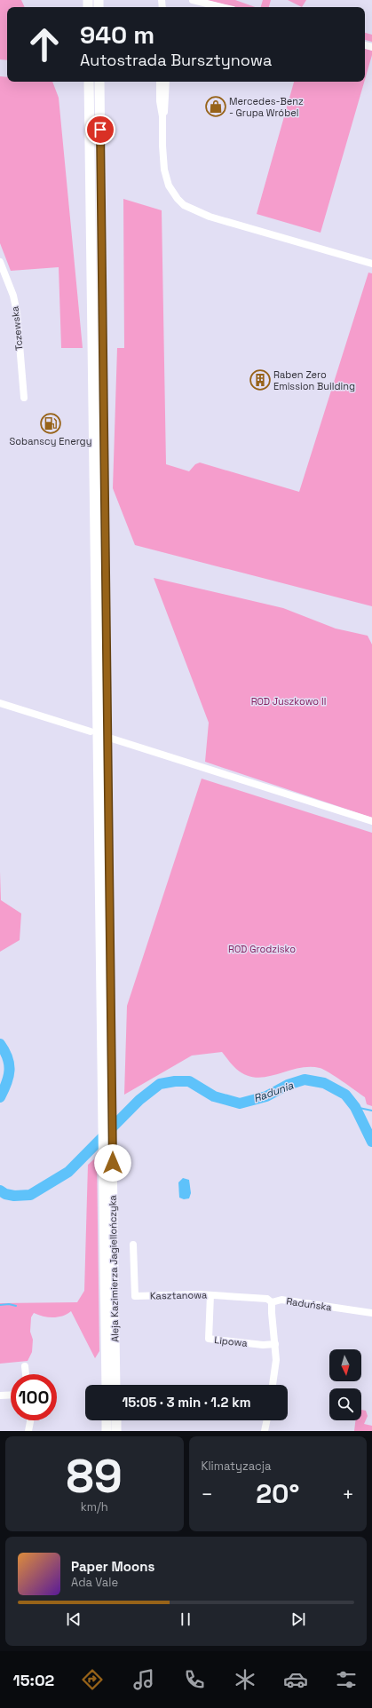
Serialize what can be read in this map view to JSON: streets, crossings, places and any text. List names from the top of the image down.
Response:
{
  "streets": {
    "highway": ["Aleja Kazimierza Jagiellończyka"],
    "street": [
      "Tczewska",
      "Kasztanowa",
      "Raduńska",
      "Lipowa"
    ]
  },
  "crossings": [
    ["Kasztanowa", "Raduńska"],
    ["Kasztanowa", "Lipowa"],
    ["Raduńska", "Lipowa"]
  ],
  "water": ["Radunia"],
  "parks": ["ROD Juszkowo II", "ROD Grodzisko"],
  "places": {
    "shop": ["Mercedes-Benz - Grupa Wróbel"],
    "building": ["Raben Zero Emission Building"],
    "fuel station": ["Sobanscy Energy"]
  },
  "north": "bottom",
  "page": {
    "turn": ["940 m", "Autostrada Bursztynowa"],
    "limit": "100",
    "trip": "15:05 · 3 min · 1.2 km",
    "tile": [
      ["89", "km/h"],
      "Klimatyzacja"
    ],
    "heat": ["−", "20°", "+"],
    "song": ["Paper Moons", "Ada Vale"],
    "tabs": "15:02"
  }
}
